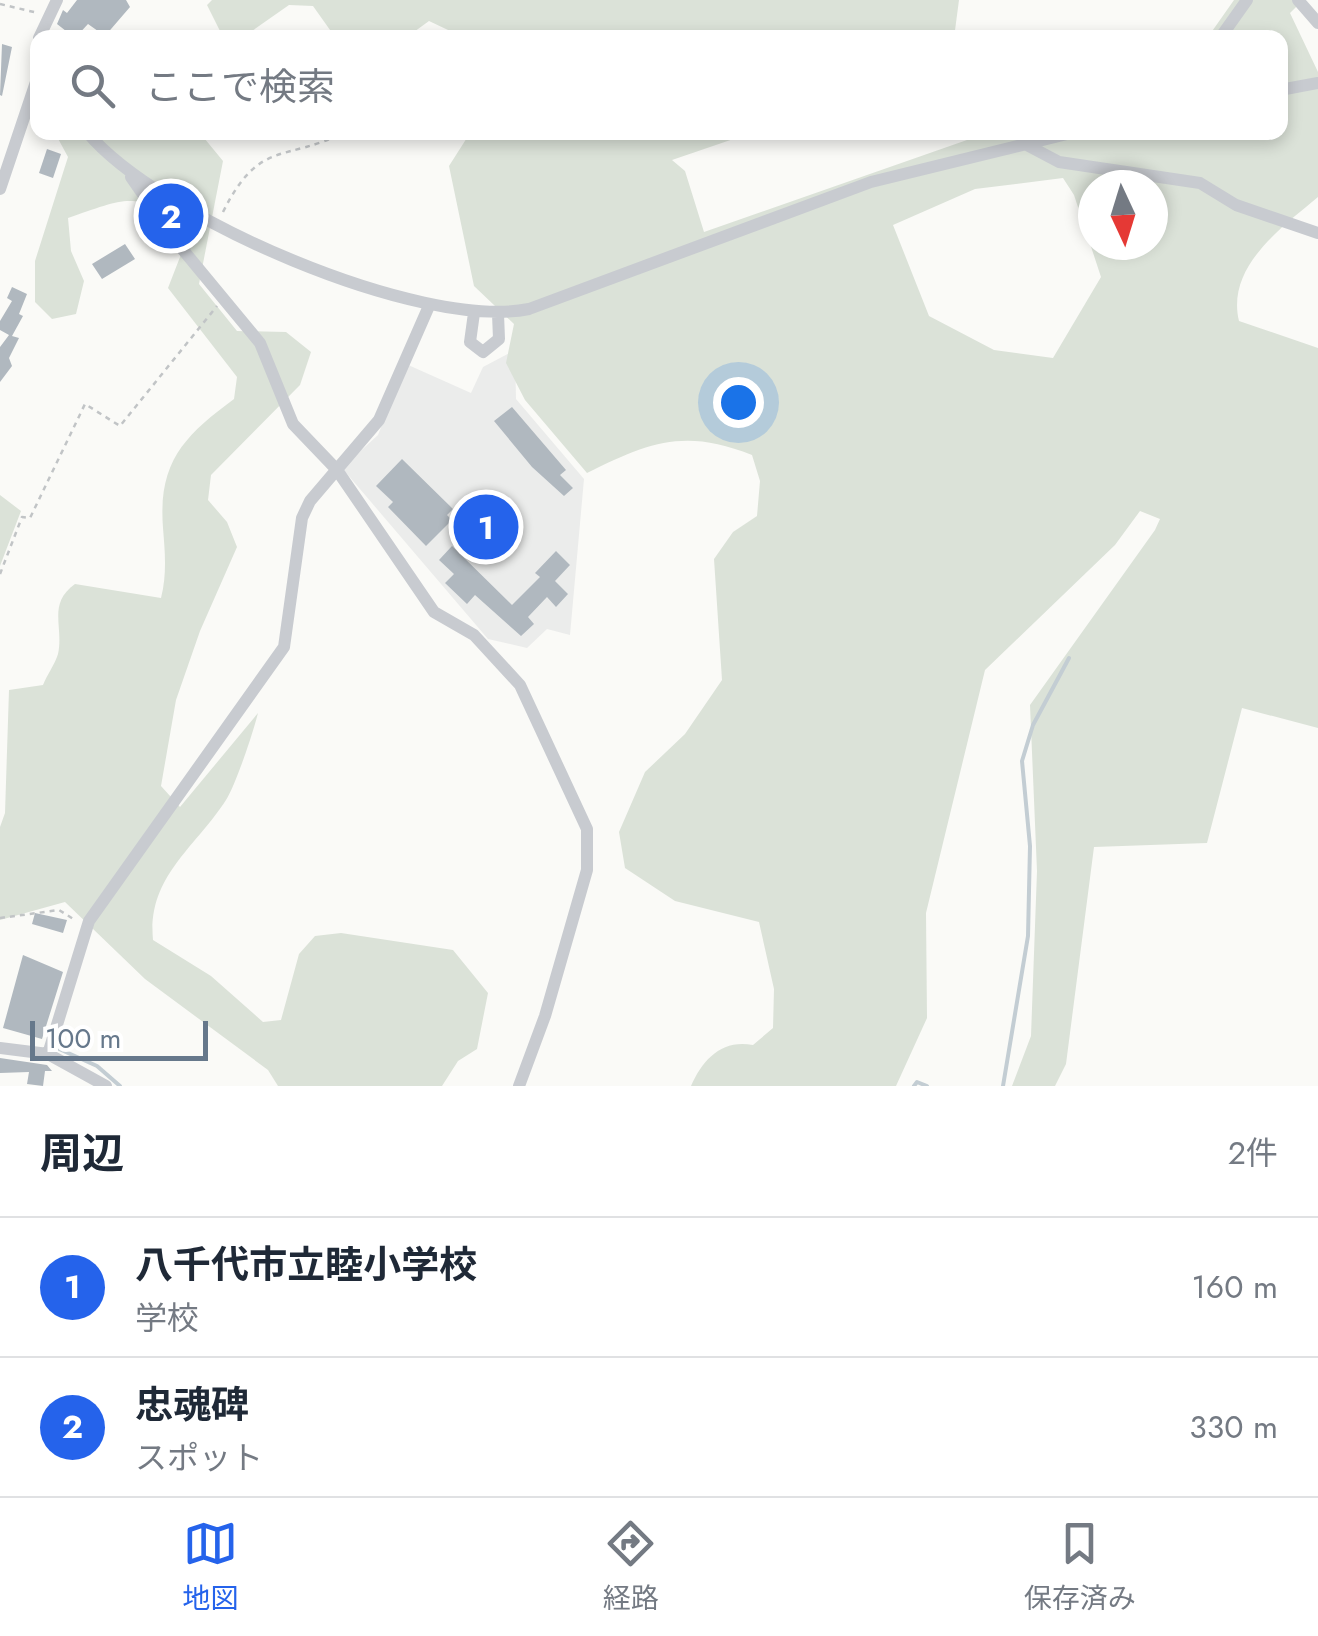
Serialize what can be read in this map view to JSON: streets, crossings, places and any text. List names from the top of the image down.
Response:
{
  "scale_bar": "100 m",
  "north": "bottom",
  "page": {
    "search": "ここで検索",
    "pins": ["2", "1"],
    "scale": "100 m",
    "heading": ["周辺", "2件"],
    "list": [
      {
        "mark": "1",
        "name": "八千代市立睦小学校",
        "note": "学校",
        "value": "160 m"
      },
      {
        "mark": "2",
        "name": "忠魂碑",
        "note": "スポット",
        "value": "330 m"
      }
    ],
    "nav": ["地図", "経路", "保存済み"]
  }
}
